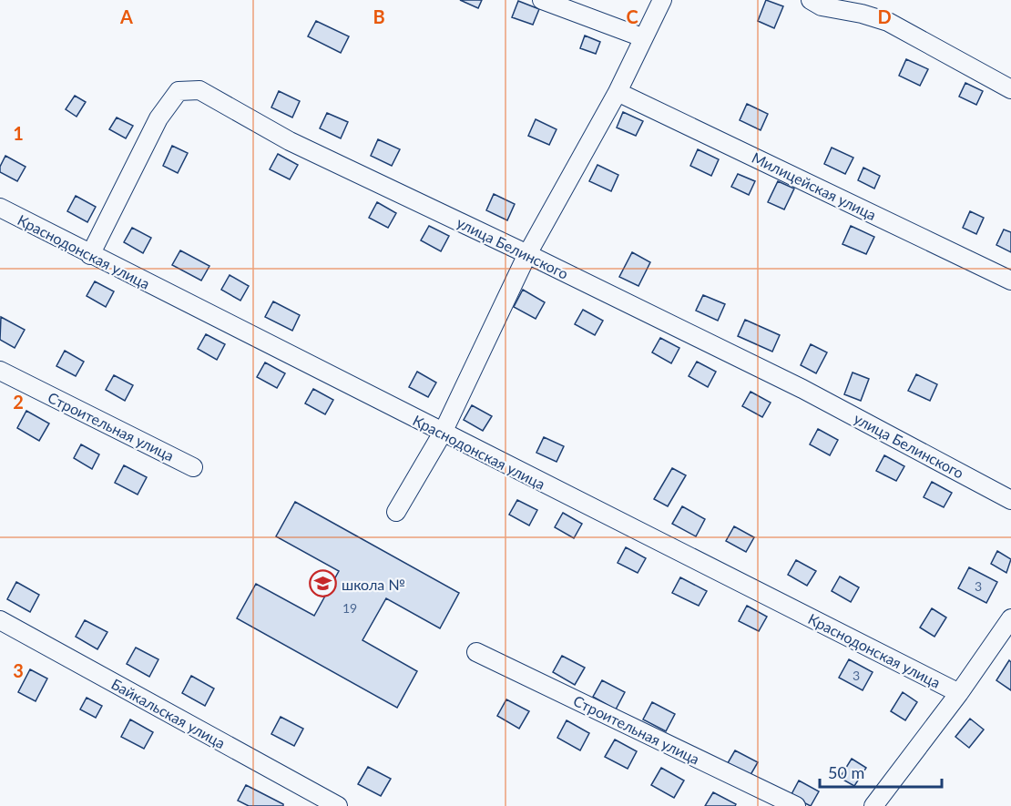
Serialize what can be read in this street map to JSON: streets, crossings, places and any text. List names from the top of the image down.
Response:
{
  "streets": {
    "street": [
      "Милицейская улица",
      "улица Белинского",
      "Краснодонская улица",
      "Строительная улица",
      "Байкальская улица"
    ]
  },
  "crossings": [
    ["улица Белинского", "Краснодонская улица"]
  ],
  "places": {
    "school or university": ["школа №"]
  },
  "house_numbers": ["3", "19", "3"],
  "scale_bar": "50 m",
  "grid": {
    "columns": [
      "A",
      "B",
      "C",
      "D"
    ],
    "rows": ["1", "2", "3"]
  }
}
